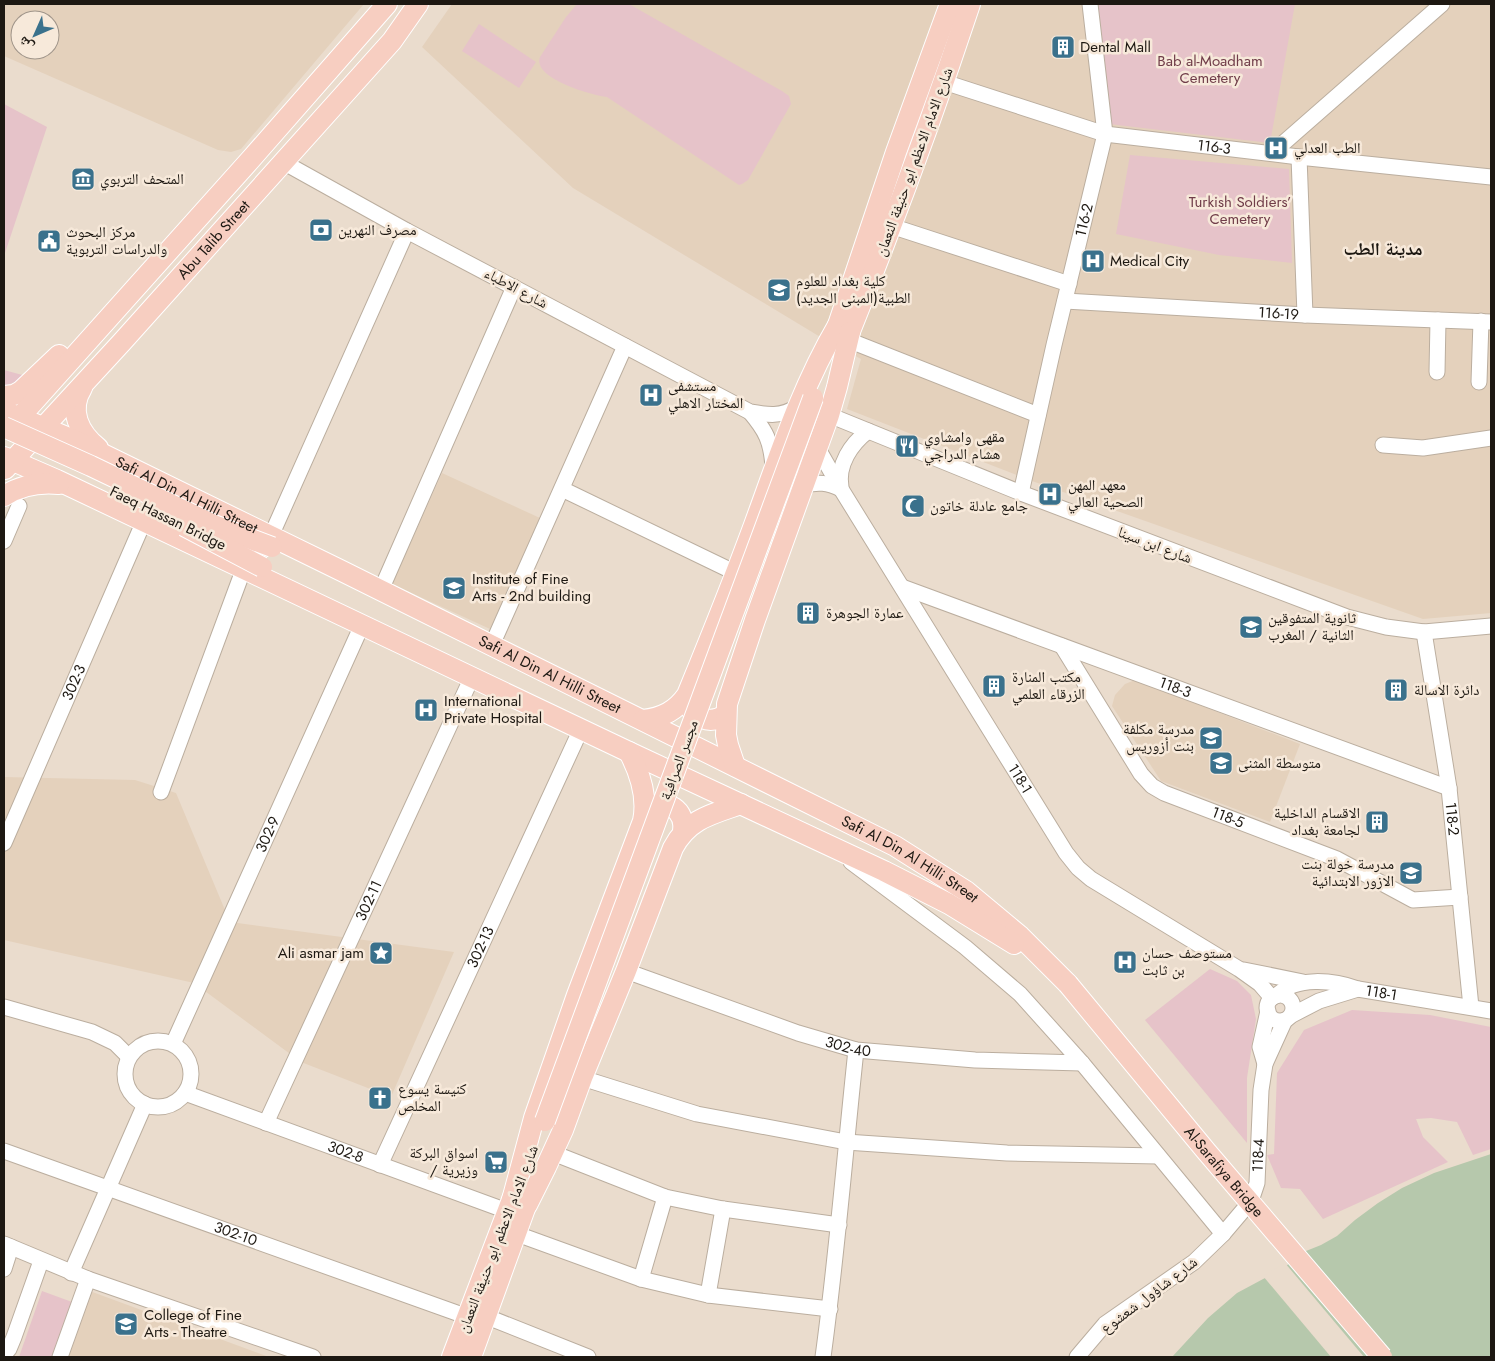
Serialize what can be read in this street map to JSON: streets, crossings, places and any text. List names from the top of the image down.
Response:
{
  "streets": {
    "main road": [
      "شارع الامام الاعظم ابو حنيفة النعمان",
      "Abu Talib Street",
      "Safi Al Din Al Hilli Street",
      "Faeq Hassan Bridge",
      "مجسر الصرافية",
      "Al-Sarafiya Bridge"
    ],
    "street": [
      "116-3",
      "116-2",
      "شارع الاطباء",
      "116-19",
      "شارع ابن سينا",
      "302-3",
      "118-3",
      "118-1",
      "118-5",
      "118-2",
      "302-9",
      "302-11",
      "302-13",
      "302-40",
      "302-8",
      "118-4",
      "302-10",
      "شارع شاؤول شعشوع"
    ]
  },
  "crossings": [
    ["116-3", "شارع الامام الاعظم ابو حنيفة النعمان"],
    ["116-3", "116-2"],
    ["شارع الامام الاعظم ابو حنيفة النعمان", "شارع ابن سينا"],
    ["شارع الامام الاعظم ابو حنيفة النعمان", "مجسر الصرافية"],
    ["شارع الامام الاعظم ابو حنيفة النعمان", "302-8"],
    ["شارع الامام الاعظم ابو حنيفة النعمان", "302-10"],
    ["116-2", "116-19"],
    ["116-2", "شارع ابن سينا"],
    ["Abu Talib Street", "شارع الاطباء"],
    ["Abu Talib Street", "Safi Al Din Al Hilli Street"],
    ["Abu Talib Street", "Faeq Hassan Bridge"],
    ["Safi Al Din Al Hilli Street", "Faeq Hassan Bridge"],
    ["Safi Al Din Al Hilli Street", "302-9"],
    ["Safi Al Din Al Hilli Street", "302-11"],
    ["Safi Al Din Al Hilli Street", "302-13"],
    ["Safi Al Din Al Hilli Street", "Al-Sarafiya Bridge"],
    ["شارع ابن سينا", "مجسر الصرافية"],
    ["شارع ابن سينا", "118-2"],
    ["118-3", "118-1"],
    ["118-3", "118-5"],
    ["118-3", "118-2"],
    ["118-1", "118-2"],
    ["118-1", "118-4"],
    ["118-5", "118-2"],
    ["302-9", "302-8"],
    ["302-11", "302-8"],
    ["302-13", "302-8"],
    ["118-4", "شارع شاؤول شعشوع"]
  ],
  "districts": ["مدينة الطب"],
  "parks": ["Bab al-Moadham Cemetery", "Turkish Soldiers’ Cemetery"],
  "places": {
    "building": [
      "Dental Mall",
      "عمارة الجوهرة",
      "مكتب المنارة الزرقاء العلمي",
      "دائرة الاسالة",
      "الاقسام الداخلية لجامعة بغداد"
    ],
    "hospital": [
      "الطب العدلي",
      "Medical City",
      "مستشفى المختار الاهلي",
      "معهد المهن الصحية العالي",
      "International Private Hospital",
      "مستوصف حسان بن ثابت"
    ],
    "museum": ["المتحف التربوي"],
    "bank": ["مصرف النهرين"],
    "public building": ["مركز البحوث والدراسات التربوية"],
    "school or university": [
      "كلية بغداد للعلوم الطبية(المبنى الجديد)",
      "Institute of Fine Arts - 2nd building",
      "ثانوية المتفوقين الثانية / المغرب",
      "مدرسة مكلفة بنت أزوريس",
      "متوسطة المثنى",
      "مدرسة خولة بنت الازور الابتدائية",
      "College of Fine Arts - Theatre"
    ],
    "restaurant": ["مقهى وامشاوي هشام الدراجي"],
    "mosque": ["جامع عادلة خاتون"],
    "place": ["Ali asmar jam"],
    "church": ["كنيسة يسوع المخلص"],
    "supermarket": ["اسواق البركة / وزيرية"]
  },
  "north": "bottom left"
}
